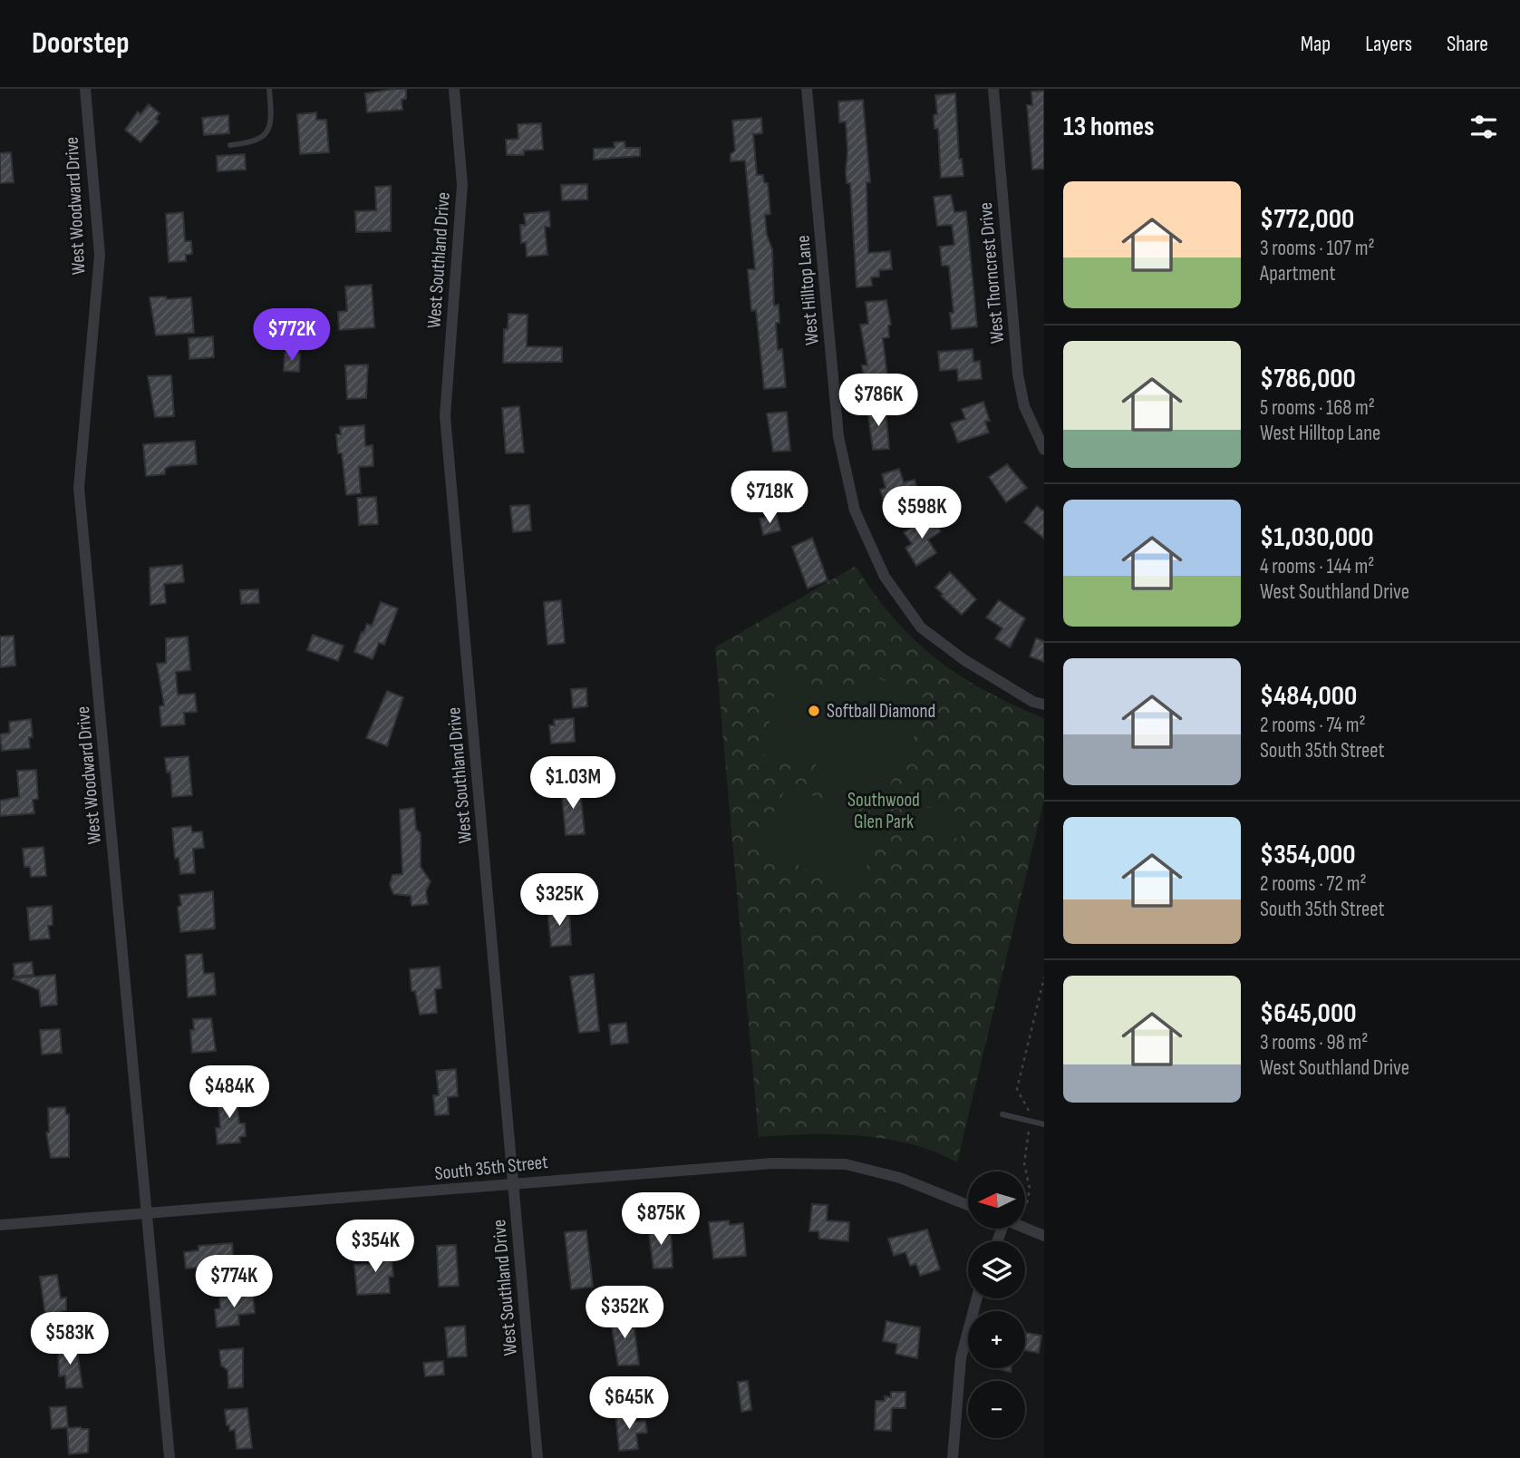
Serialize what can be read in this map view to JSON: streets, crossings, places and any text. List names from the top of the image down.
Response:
{
  "streets": {
    "street": [
      "West Woodward Drive",
      "West Southland Drive",
      "West Thorncrest Drive",
      "West Hilltop Lane",
      "South 35th Street"
    ]
  },
  "crossings": [
    ["West Woodward Drive", "South 35th Street"],
    ["West Southland Drive", "South 35th Street"]
  ],
  "parks": ["Southwood Glen Park"],
  "places": ["Softball Diamond"],
  "north": "left",
  "page": {
    "header": "Doorstep",
    "nav": ["Map", "Layers", "Share"],
    "heading": "13 homes",
    "list": [
      {
        "name": "$772,000",
        "note": "3 rooms · 107 m² · Apartment"
      },
      {
        "name": "$786,000",
        "note": "5 rooms · 168 m² · West Hilltop Lane"
      },
      {
        "name": "$1,030,000",
        "note": "4 rooms · 144 m² · West Southland Drive"
      },
      {
        "name": "$484,000",
        "note": "2 rooms · 74 m² · South 35th Street"
      },
      {
        "name": "$354,000",
        "note": "2 rooms · 72 m² · South 35th Street"
      },
      {
        "name": "$645,000",
        "note": "3 rooms · 98 m² · West Southland Drive"
      }
    ],
    "price": [
      "$772K",
      "$786K",
      "$718K",
      "$598K",
      "$1.03M",
      "$325K",
      "$484K",
      "$875K",
      "$354K",
      "$774K",
      "$352K",
      "$583K",
      "$645K"
    ],
    "map_buttons": ["+", "−"]
  }
}
